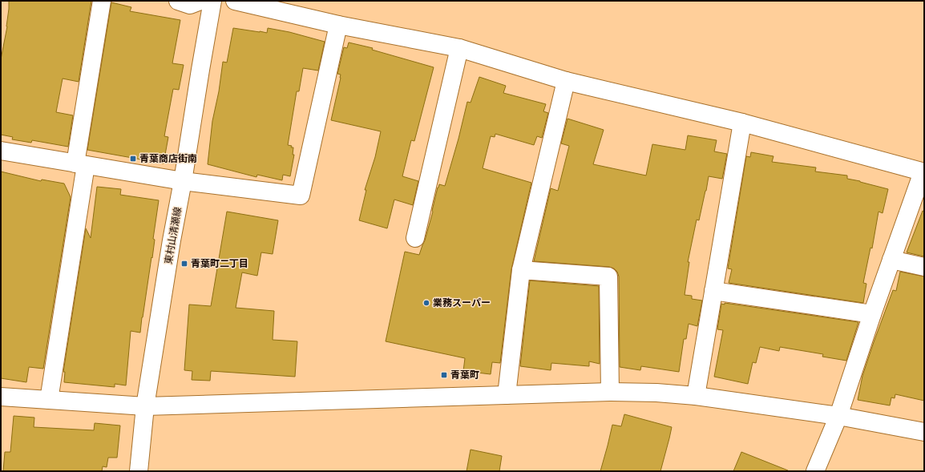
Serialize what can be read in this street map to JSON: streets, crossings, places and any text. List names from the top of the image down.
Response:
{
  "streets": {
    "street": ["東村山清瀬線"]
  },
  "places": {
    "transit": ["青葉商店街南", "青葉町二丁目", "青葉町"],
    "other": ["業務スーパー"]
  }
}
